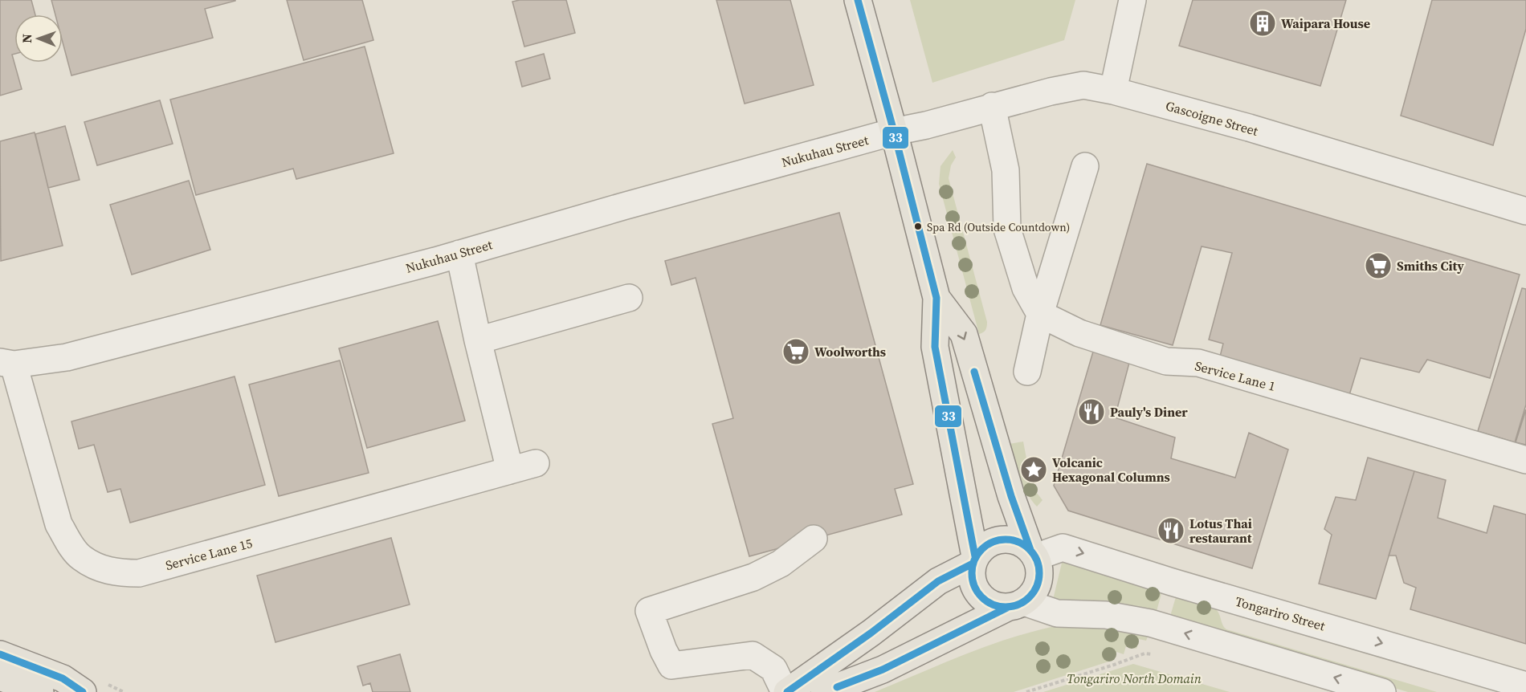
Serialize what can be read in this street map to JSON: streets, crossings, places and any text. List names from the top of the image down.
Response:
{
  "streets": {
    "street": [
      "Gascoigne Street",
      "Nukuhau Street",
      "Service Lane 1",
      "Service Lane 15",
      "Tongariro Street"
    ]
  },
  "crossings": [
    ["Gascoigne Street", "Nukuhau Street"],
    ["Nukuhau Street", "Service Lane 15"]
  ],
  "parks": ["Tongariro North Domain"],
  "places": {
    "building": ["Waipara House"],
    "other": ["Spa Rd (Outside Countdown)"],
    "supermarket": ["Smiths City", "Woolworths"],
    "restaurant": ["Pauly's Diner", "Lotus Thai restaurant"],
    "place": ["Volcanic Hexagonal Columns"]
  },
  "lines": ["transit line 33"],
  "north": "left"
}
